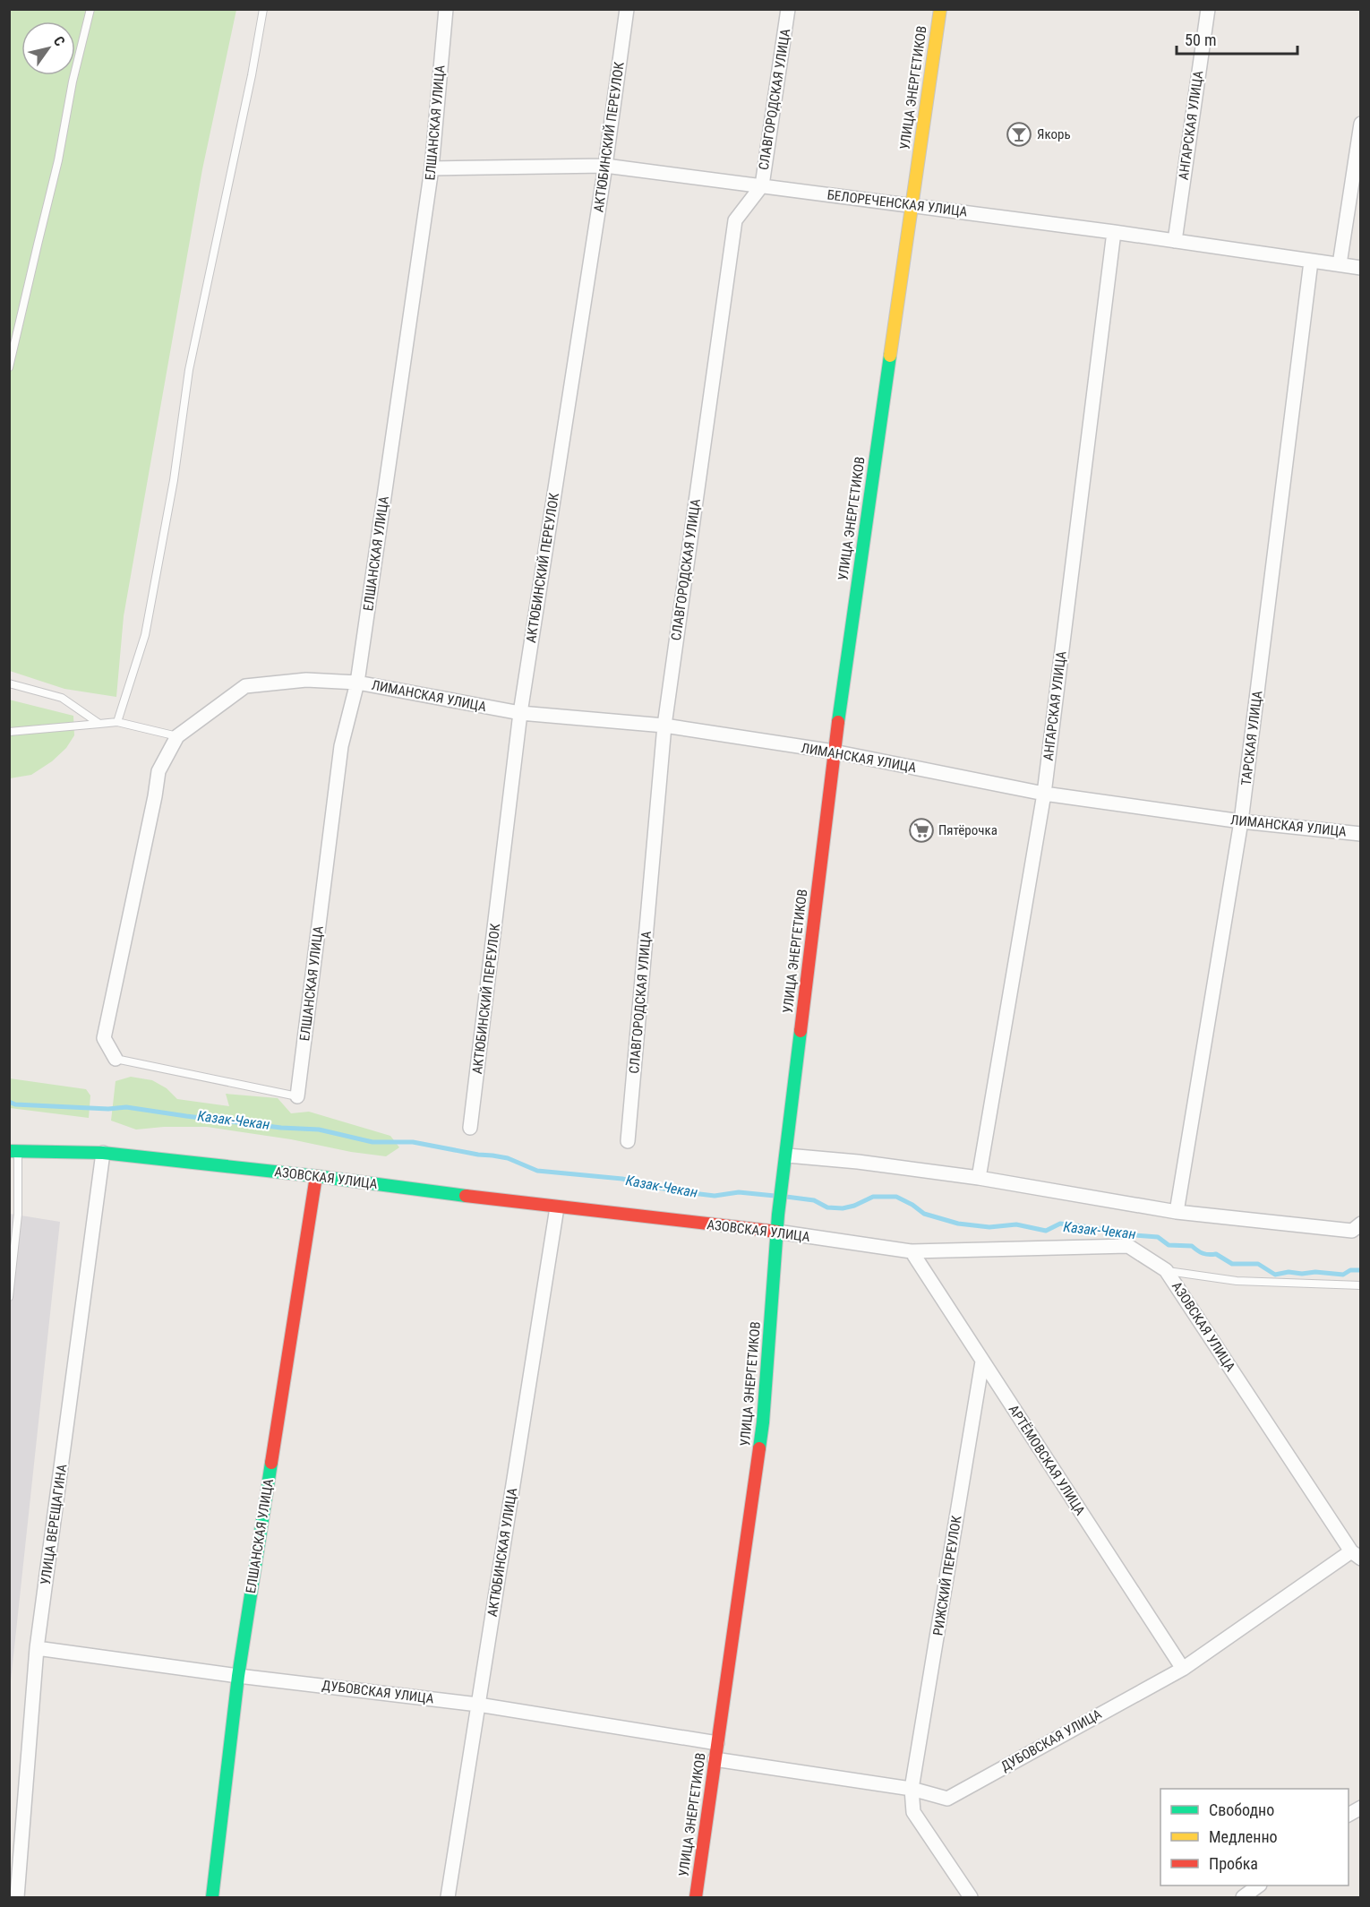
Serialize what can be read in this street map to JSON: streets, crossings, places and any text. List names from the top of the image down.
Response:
{
  "streets": {
    "main road": ["УЛИЦА ЭНЕРГЕТИКОВ", "ЕЛШАНСКАЯ УЛИЦА", "АЗОВСКАЯ УЛИЦА"],
    "street": [
      "СЛАВГОРОДСКАЯ УЛИЦА",
      "АНГАРСКАЯ УЛИЦА",
      "АКТЮБИНСКИЙ ПЕРЕУЛОК",
      "БЕЛОРЕЧЕНСКАЯ УЛИЦА",
      "ЛИМАНСКАЯ УЛИЦА",
      "ТАРСКАЯ УЛИЦА",
      "АРТЁМОВСКАЯ УЛИЦА",
      "УЛИЦА ВЕРЕЩАГИНА",
      "АКТЮБИНСКАЯ УЛИЦА",
      "РИЖСКИЙ ПЕРЕУЛОК",
      "ДУБОВСКАЯ УЛИЦА"
    ]
  },
  "crossings": [
    ["УЛИЦА ЭНЕРГЕТИКОВ", "БЕЛОРЕЧЕНСКАЯ УЛИЦА"],
    ["УЛИЦА ЭНЕРГЕТИКОВ", "ЛИМАНСКАЯ УЛИЦА"],
    ["УЛИЦА ЭНЕРГЕТИКОВ", "АЗОВСКАЯ УЛИЦА"],
    ["УЛИЦА ЭНЕРГЕТИКОВ", "ДУБОВСКАЯ УЛИЦА"],
    ["СЛАВГОРОДСКАЯ УЛИЦА", "БЕЛОРЕЧЕНСКАЯ УЛИЦА"],
    ["СЛАВГОРОДСКАЯ УЛИЦА", "ЛИМАНСКАЯ УЛИЦА"],
    ["ЕЛШАНСКАЯ УЛИЦА", "БЕЛОРЕЧЕНСКАЯ УЛИЦА"],
    ["ЕЛШАНСКАЯ УЛИЦА", "ЛИМАНСКАЯ УЛИЦА"],
    ["ЕЛШАНСКАЯ УЛИЦА", "АЗОВСКАЯ УЛИЦА"],
    ["ЕЛШАНСКАЯ УЛИЦА", "ДУБОВСКАЯ УЛИЦА"],
    ["АНГАРСКАЯ УЛИЦА", "БЕЛОРЕЧЕНСКАЯ УЛИЦА"],
    ["АНГАРСКАЯ УЛИЦА", "ЛИМАНСКАЯ УЛИЦА"],
    ["АКТЮБИНСКИЙ ПЕРЕУЛОК", "БЕЛОРЕЧЕНСКАЯ УЛИЦА"],
    ["АКТЮБИНСКИЙ ПЕРЕУЛОК", "ЛИМАНСКАЯ УЛИЦА"],
    ["БЕЛОРЕЧЕНСКАЯ УЛИЦА", "ТАРСКАЯ УЛИЦА"],
    ["ЛИМАНСКАЯ УЛИЦА", "ТАРСКАЯ УЛИЦА"],
    ["АЗОВСКАЯ УЛИЦА", "АРТЁМОВСКАЯ УЛИЦА"],
    ["АЗОВСКАЯ УЛИЦА", "УЛИЦА ВЕРЕЩАГИНА"],
    ["АЗОВСКАЯ УЛИЦА", "АКТЮБИНСКАЯ УЛИЦА"],
    ["АЗОВСКАЯ УЛИЦА", "ДУБОВСКАЯ УЛИЦА"],
    ["АРТЁМОВСКАЯ УЛИЦА", "РИЖСКИЙ ПЕРЕУЛОК"],
    ["АРТЁМОВСКАЯ УЛИЦА", "ДУБОВСКАЯ УЛИЦА"],
    ["УЛИЦА ВЕРЕЩАГИНА", "ДУБОВСКАЯ УЛИЦА"],
    ["АКТЮБИНСКАЯ УЛИЦА", "ДУБОВСКАЯ УЛИЦА"],
    ["РИЖСКИЙ ПЕРЕУЛОК", "ДУБОВСКАЯ УЛИЦА"]
  ],
  "water": ["Казак-Чекан"],
  "places": {
    "bar": ["Якорь"],
    "supermarket": ["Пятёрочка"]
  },
  "legend": ["Свободно", "Медленно", "Пробка"],
  "scale_bar": "50 m",
  "north": "top right"
}
